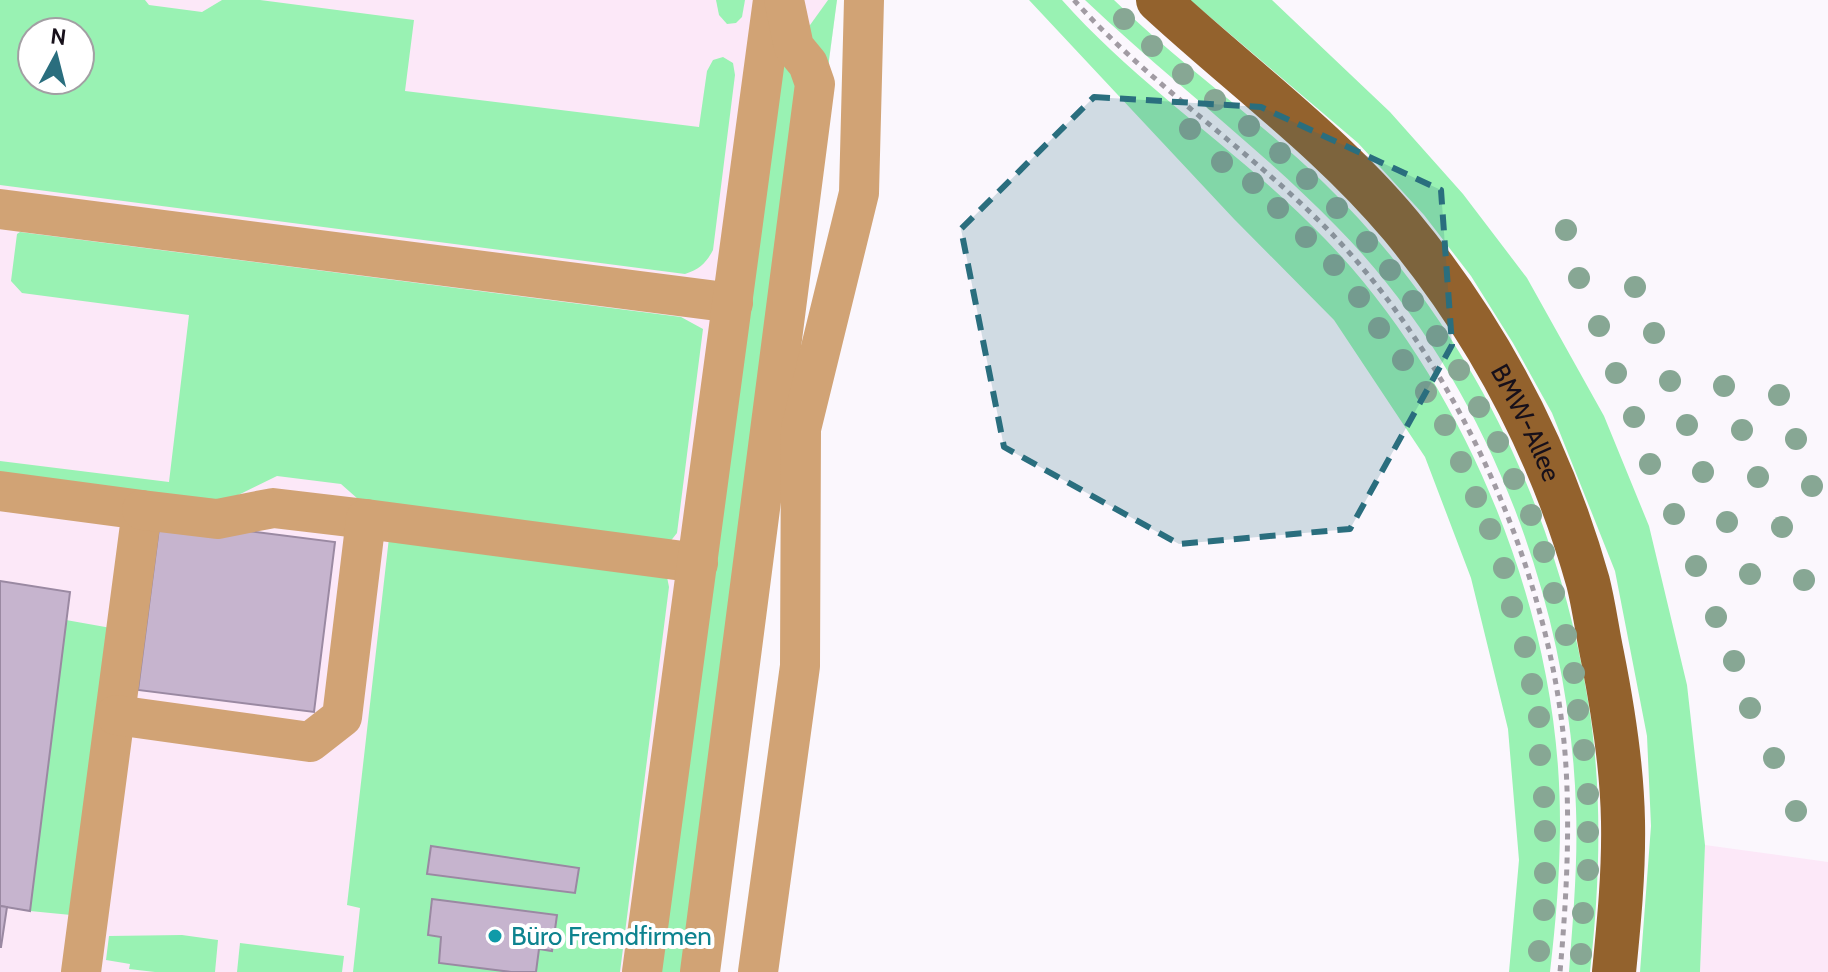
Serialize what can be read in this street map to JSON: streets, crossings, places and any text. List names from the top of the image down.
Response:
{
  "streets": {
    "main road": ["BMW-Allee"]
  },
  "places": ["Büro Fremdfirmen"],
  "north": "top"
}
